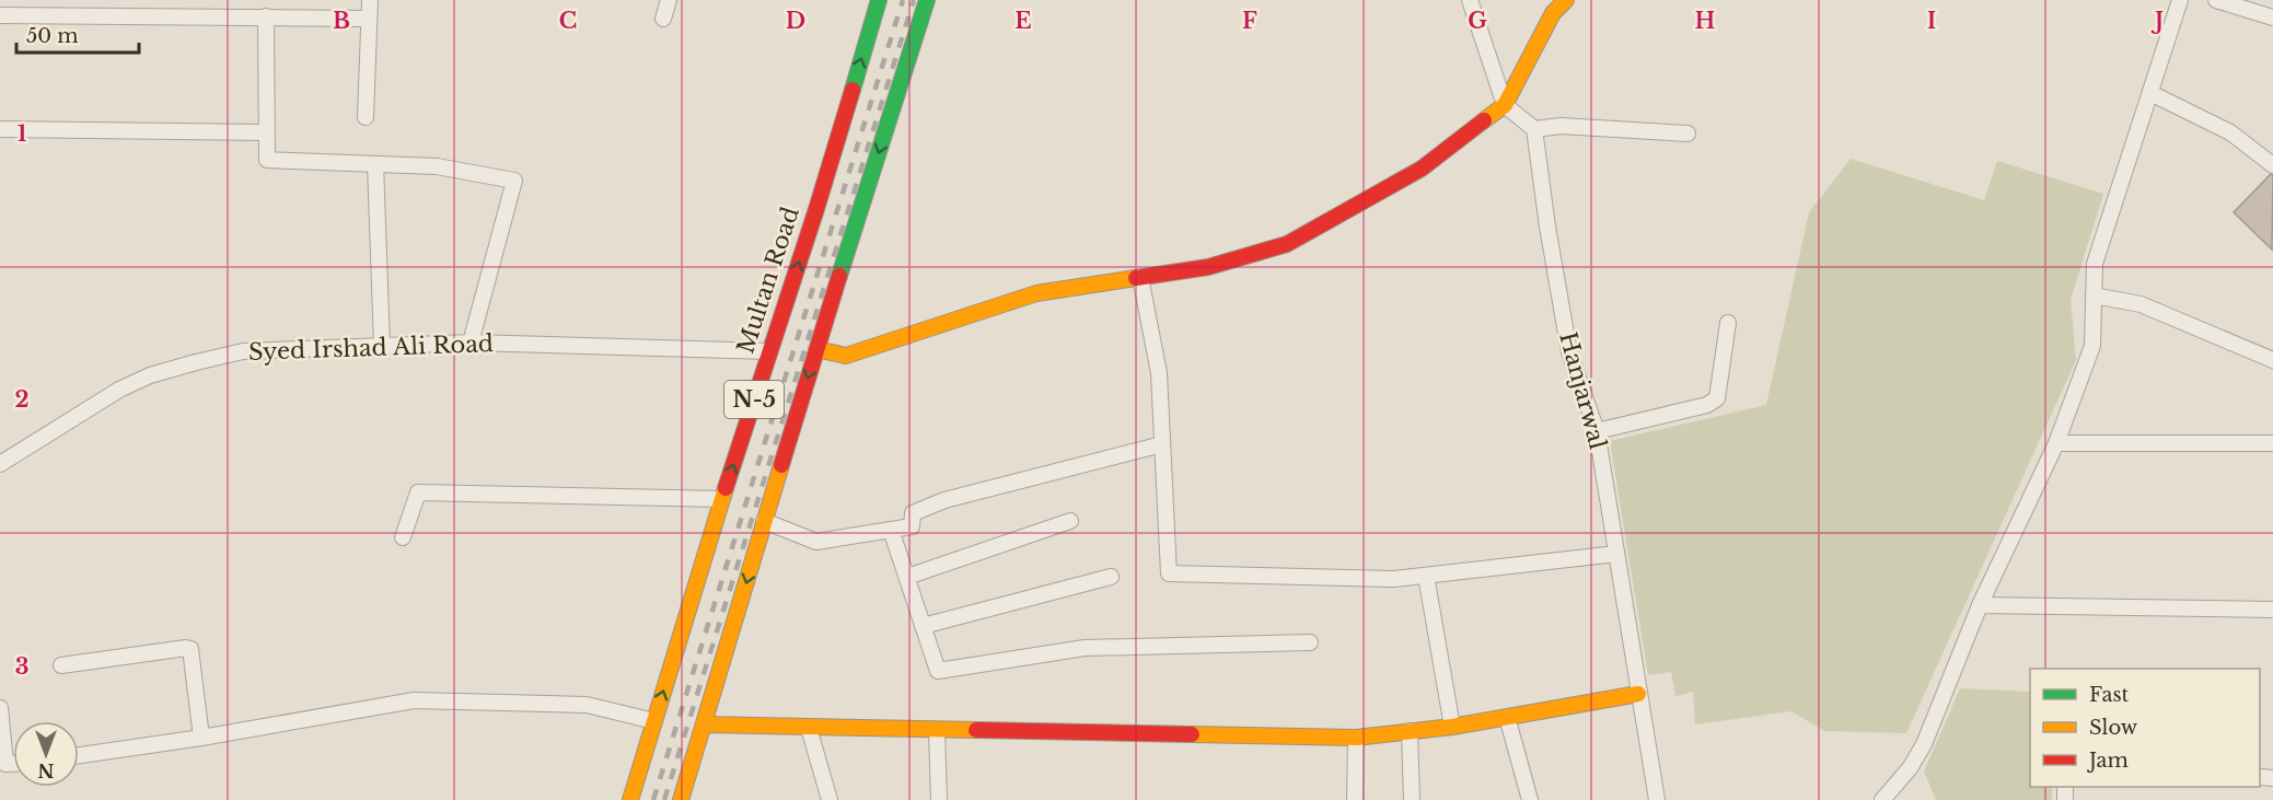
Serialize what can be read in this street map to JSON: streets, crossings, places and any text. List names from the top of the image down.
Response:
{
  "streets": {
    "street": [
      "Multan Road",
      "Syed Irshad Ali Road",
      "Hanjarwal",
      "N-5"
    ]
  },
  "crossings": [
    ["Multan Road", "Syed Irshad Ali Road"]
  ],
  "legend": ["Fast", "Slow", "Jam"],
  "scale_bar": "50 m",
  "north": "bottom",
  "grid": {
    "columns": [
      "B",
      "C",
      "D",
      "E",
      "F",
      "G",
      "H",
      "I",
      "J"
    ],
    "rows": ["1", "2", "3"]
  }
}
